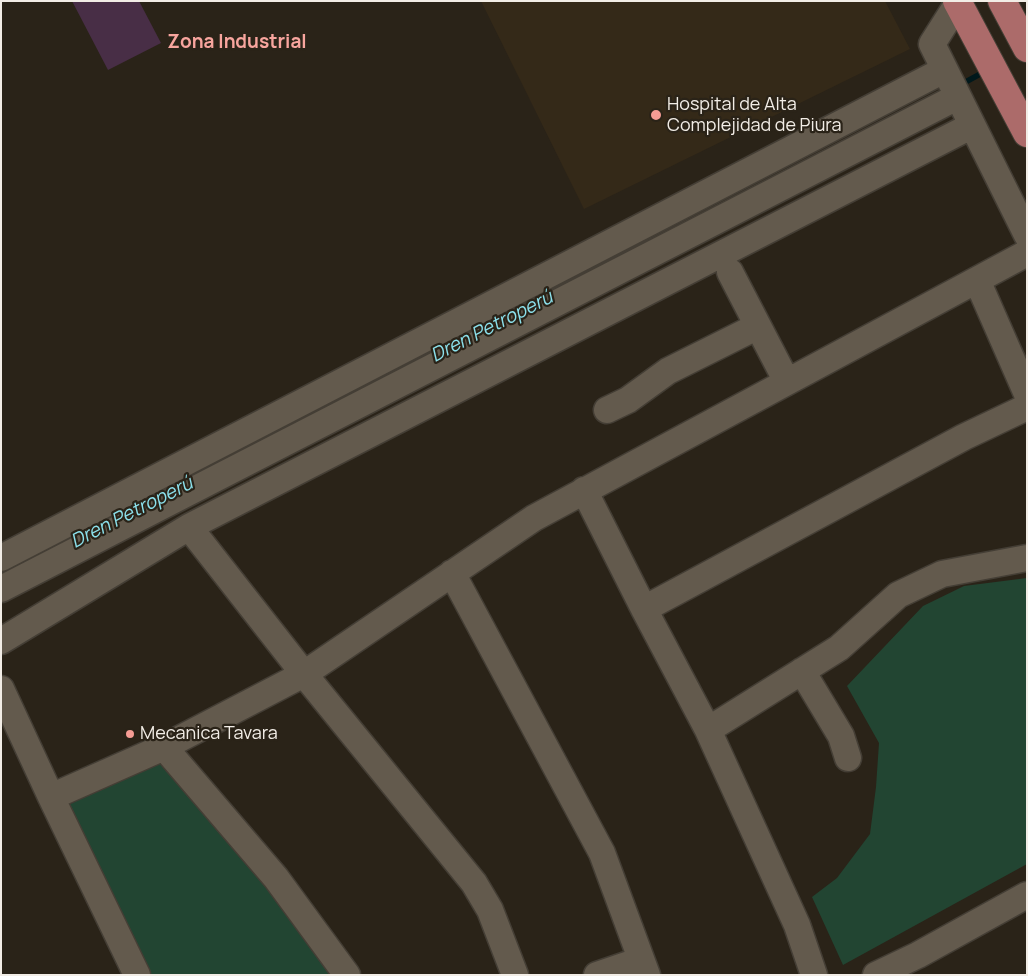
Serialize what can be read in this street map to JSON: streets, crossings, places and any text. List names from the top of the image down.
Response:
{
  "districts": ["Zona Industrial"],
  "water": ["Dren Petroperú"],
  "places": ["Hospital de Alta Complejidad de Piura", "Mecanica Tavara"]
}
